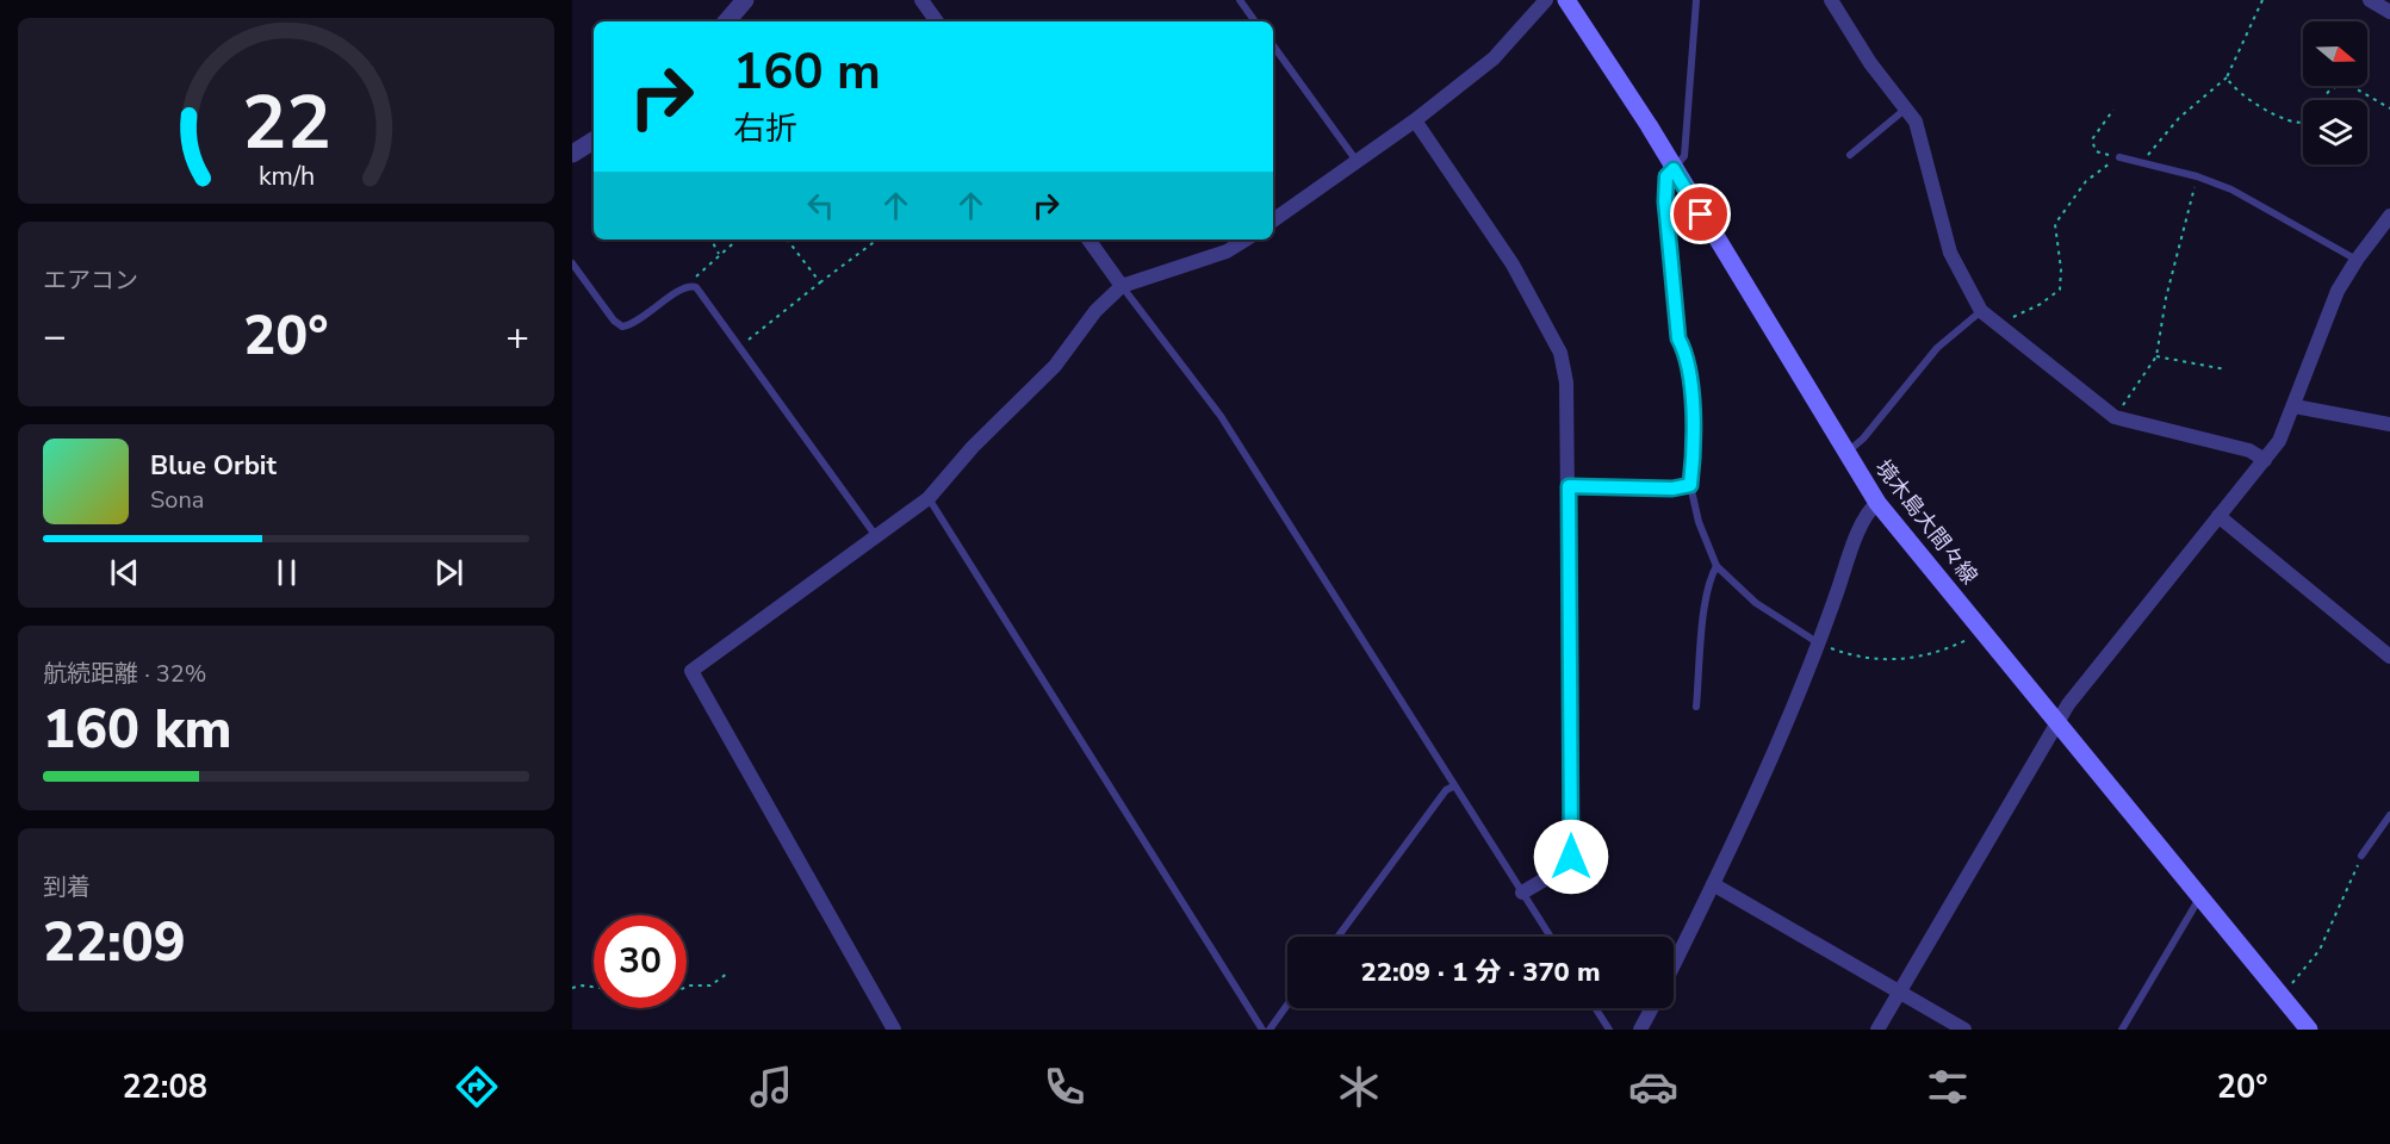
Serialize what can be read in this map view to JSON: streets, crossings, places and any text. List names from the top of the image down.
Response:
{
  "streets": {
    "main road": ["境木島大間々線"]
  },
  "north": "right",
  "page": {
    "turn": ["160 m", "右折"],
    "tile": [
      "エアコン",
      ["航続距離 · 32%", "160 km"],
      ["到着", "22:09"]
    ],
    "heat": ["−", "20°", "+"],
    "song": ["Blue Orbit", "Sona"],
    "limit": "30",
    "trip": "22:09 · 1 分 · 370 m",
    "tabs": ["22:08", "20°"],
    "gauge": ["22", "km/h"]
  }
}
